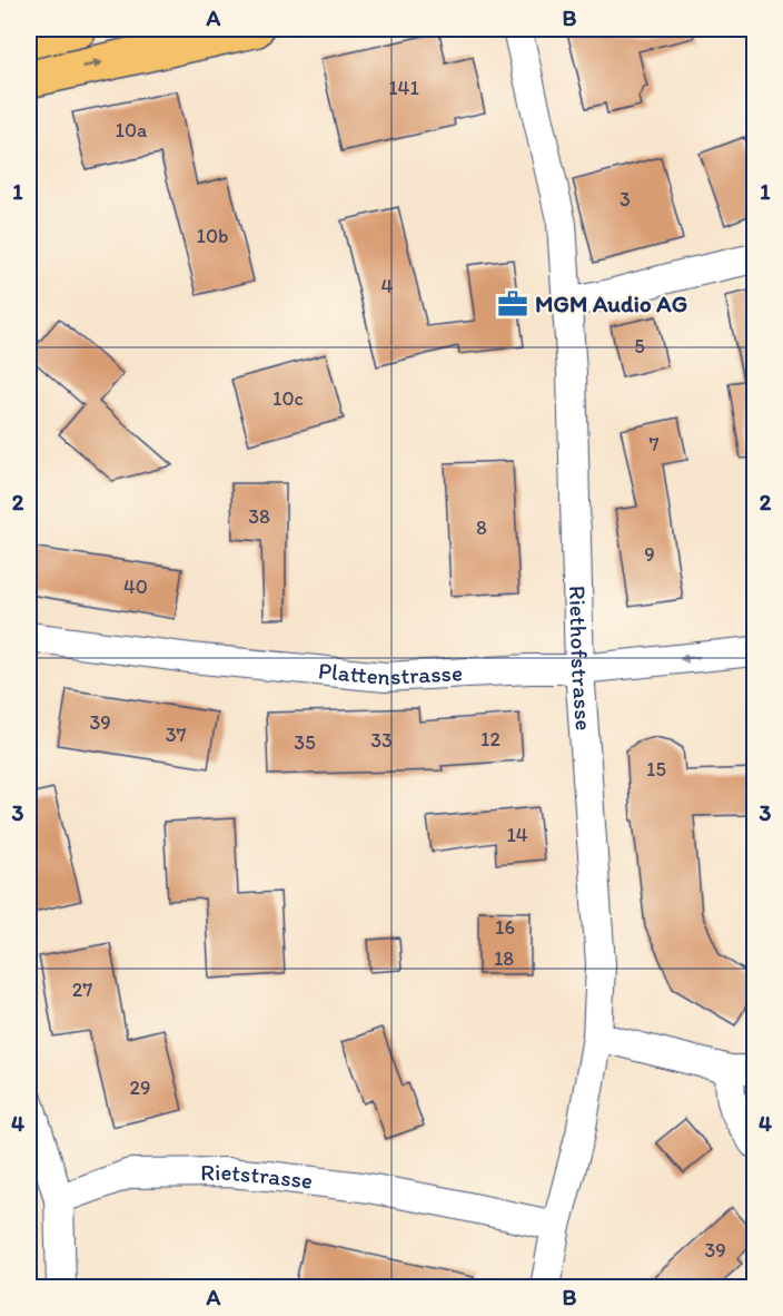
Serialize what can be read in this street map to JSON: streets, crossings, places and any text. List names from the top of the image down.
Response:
{
  "streets": {
    "street": ["Riethofstrasse", "Plattenstrasse", "Rietstrasse"]
  },
  "crossings": [
    ["Riethofstrasse", "Plattenstrasse"],
    ["Riethofstrasse", "Rietstrasse"]
  ],
  "places": {
    "office": ["MGM Audio AG"]
  },
  "house_numbers": [
    "141",
    "10a",
    "3",
    "10b",
    "4",
    "5",
    "10c",
    "7",
    "38",
    "8",
    "9",
    "40",
    "39",
    "37",
    "12",
    "33",
    "35",
    "15",
    "14",
    "16",
    "18",
    "27",
    "29",
    "39"
  ],
  "grid": {
    "columns": ["A", "B"],
    "rows": [
      "1",
      "2",
      "3",
      "4"
    ]
  }
}
